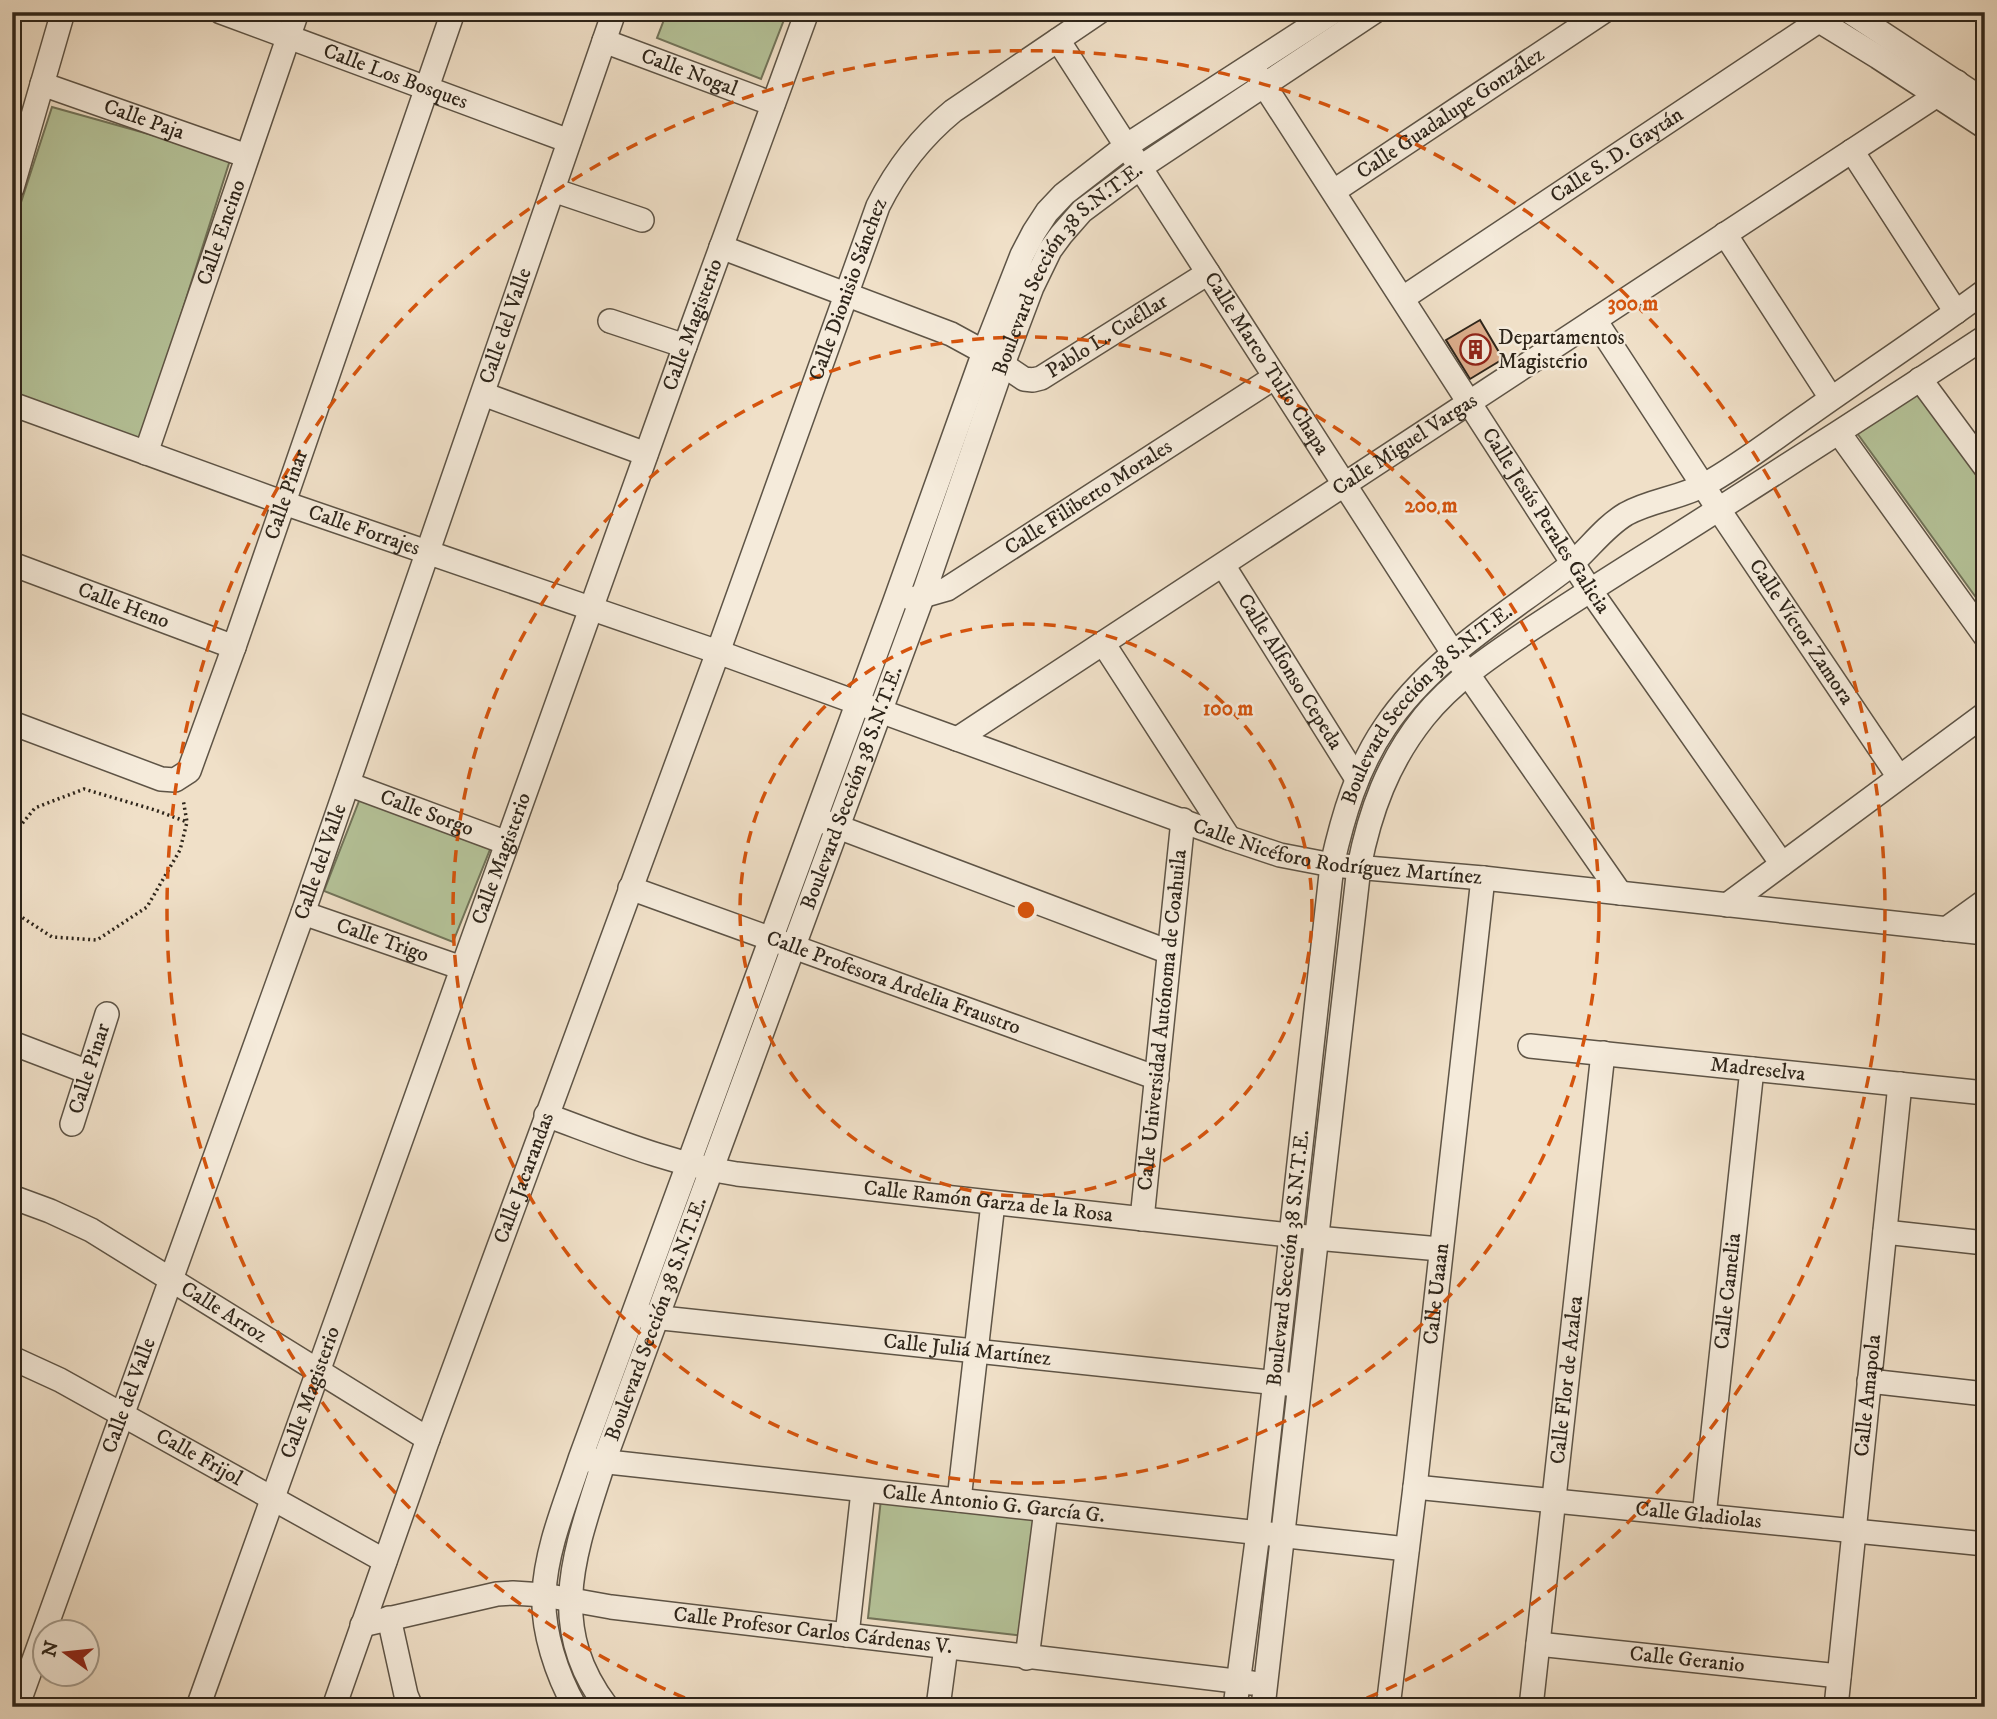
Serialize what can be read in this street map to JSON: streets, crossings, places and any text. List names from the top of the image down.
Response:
{
  "streets": {
    "street": [
      "Calle Nogal",
      "Calle Los Bosques",
      "Calle Guadalupe González",
      "Calle Paja",
      "Calle S. D. Gaytán",
      "Calle Encino",
      "Boulevard Sección 38 S.N.T.E.",
      "Calle Dionisio Sánchez",
      "Calle Magisterio",
      "Calle del Valle",
      "Pablo L. Cuéllar",
      "Calle Marco Tulio Chapa",
      "Calle Miguel Vargas",
      "Calle Pinar",
      "Calle Filiberto Morales",
      "Calle Jesús Perales Galicia",
      "Calle Forrajes",
      "Calle Heno",
      "Calle Víctor Zamora",
      "Calle Alfonso Cepeda",
      "Calle Sorgo",
      "Calle Nicéforo Rodríguez Martínez",
      "Calle Trigo",
      "Calle Profesora Ardelia Fraustro",
      "Calle Universidad Autónoma de Coahuila",
      "Madreselva",
      "Calle Jacarandas",
      "Calle Ramón Garza de la Rosa",
      "Calle Camelia",
      "Calle Uaaan",
      "Calle Arroz",
      "Calle Juliá Martínez",
      "Calle Flor de Azalea",
      "Calle Amapola",
      "Calle Frijol",
      "Calle Antonio G. García G.",
      "Calle Gladiolas",
      "Calle Profesor Carlos Cárdenas V.",
      "Calle Geranio"
    ]
  },
  "crossings": [
    ["Calle Nogal", "Calle Magisterio"],
    ["Calle Nogal", "Calle del Valle"],
    ["Calle Los Bosques", "Calle Encino"],
    ["Calle Los Bosques", "Calle del Valle"],
    ["Calle Los Bosques", "Calle Pinar"],
    ["Calle Guadalupe González", "Calle Jesús Perales Galicia"],
    ["Calle Paja", "Calle Encino"],
    ["Calle S. D. Gaytán", "Calle Jesús Perales Galicia"],
    ["Calle Encino", "Calle Forrajes"],
    ["Boulevard Sección 38 S.N.T.E.", "Pablo L. Cuéllar"],
    ["Boulevard Sección 38 S.N.T.E.", "Calle Marco Tulio Chapa"],
    ["Boulevard Sección 38 S.N.T.E.", "Calle Filiberto Morales"],
    ["Boulevard Sección 38 S.N.T.E.", "Calle Jesús Perales Galicia"],
    ["Boulevard Sección 38 S.N.T.E.", "Calle Víctor Zamora"],
    ["Boulevard Sección 38 S.N.T.E.", "Calle Alfonso Cepeda"],
    ["Boulevard Sección 38 S.N.T.E.", "Calle Nicéforo Rodríguez Martínez"],
    ["Boulevard Sección 38 S.N.T.E.", "Calle Profesora Ardelia Fraustro"],
    ["Boulevard Sección 38 S.N.T.E.", "Calle Ramón Garza de la Rosa"],
    ["Boulevard Sección 38 S.N.T.E.", "Calle Juliá Martínez"],
    ["Boulevard Sección 38 S.N.T.E.", "Calle Antonio G. García G."],
    ["Boulevard Sección 38 S.N.T.E.", "Calle Profesor Carlos Cárdenas V."],
    ["Calle Dionisio Sánchez", "Pablo L. Cuéllar"],
    ["Calle Dionisio Sánchez", "Calle Marco Tulio Chapa"],
    ["Calle Dionisio Sánchez", "Calle Forrajes"],
    ["Calle Dionisio Sánchez", "Calle Nicéforo Rodríguez Martínez"],
    ["Calle Dionisio Sánchez", "Calle Jacarandas"],
    ["Calle Magisterio", "Pablo L. Cuéllar"],
    ["Calle Magisterio", "Calle Forrajes"],
    ["Calle Magisterio", "Calle Sorgo"],
    ["Calle Magisterio", "Calle Trigo"],
    ["Calle Magisterio", "Calle Arroz"],
    ["Calle Magisterio", "Calle Frijol"],
    ["Calle del Valle", "Calle Forrajes"],
    ["Calle del Valle", "Calle Sorgo"],
    ["Calle del Valle", "Calle Trigo"],
    ["Calle del Valle", "Calle Arroz"],
    ["Calle del Valle", "Calle Frijol"],
    ["Pablo L. Cuéllar", "Calle Marco Tulio Chapa"],
    ["Calle Marco Tulio Chapa", "Calle Miguel Vargas"],
    ["Calle Marco Tulio Chapa", "Calle Filiberto Morales"],
    ["Calle Marco Tulio Chapa", "Calle Nicéforo Rodríguez Martínez"],
    ["Calle Miguel Vargas", "Calle Jesús Perales Galicia"],
    ["Calle Miguel Vargas", "Calle Víctor Zamora"],
    ["Calle Miguel Vargas", "Calle Alfonso Cepeda"],
    ["Calle Miguel Vargas", "Calle Nicéforo Rodríguez Martínez"],
    ["Calle Pinar", "Calle Forrajes"],
    ["Calle Pinar", "Calle Heno"],
    ["Calle Forrajes", "Calle Nicéforo Rodríguez Martínez"],
    ["Calle Forrajes", "Calle Jacarandas"],
    ["Calle Nicéforo Rodríguez Martínez", "Calle Universidad Autónoma de Coahuila"],
    ["Calle Nicéforo Rodríguez Martínez", "Calle Jacarandas"],
    ["Calle Nicéforo Rodríguez Martínez", "Calle Uaaan"],
    ["Calle Profesora Ardelia Fraustro", "Calle Universidad Autónoma de Coahuila"],
    ["Calle Profesora Ardelia Fraustro", "Calle Jacarandas"],
    ["Calle Universidad Autónoma de Coahuila", "Calle Ramón Garza de la Rosa"],
    ["Madreselva", "Calle Camelia"],
    ["Madreselva", "Calle Flor de Azalea"],
    ["Madreselva", "Calle Amapola"],
    ["Calle Jacarandas", "Calle Ramón Garza de la Rosa"],
    ["Calle Jacarandas", "Calle Arroz"],
    ["Calle Jacarandas", "Calle Frijol"],
    ["Calle Jacarandas", "Calle Profesor Carlos Cárdenas V."],
    ["Calle Ramón Garza de la Rosa", "Calle Uaaan"],
    ["Calle Camelia", "Calle Gladiolas"],
    ["Calle Uaaan", "Calle Antonio G. García G."],
    ["Calle Uaaan", "Calle Gladiolas"],
    ["Calle Flor de Azalea", "Calle Gladiolas"],
    ["Calle Flor de Azalea", "Calle Geranio"],
    ["Calle Amapola", "Calle Gladiolas"],
    ["Calle Amapola", "Calle Geranio"]
  ],
  "places": {
    "building": ["Departamentos Magisterio"]
  },
  "north": "left",
  "rings": ["300 m", "200 m", "100 m"]
}
